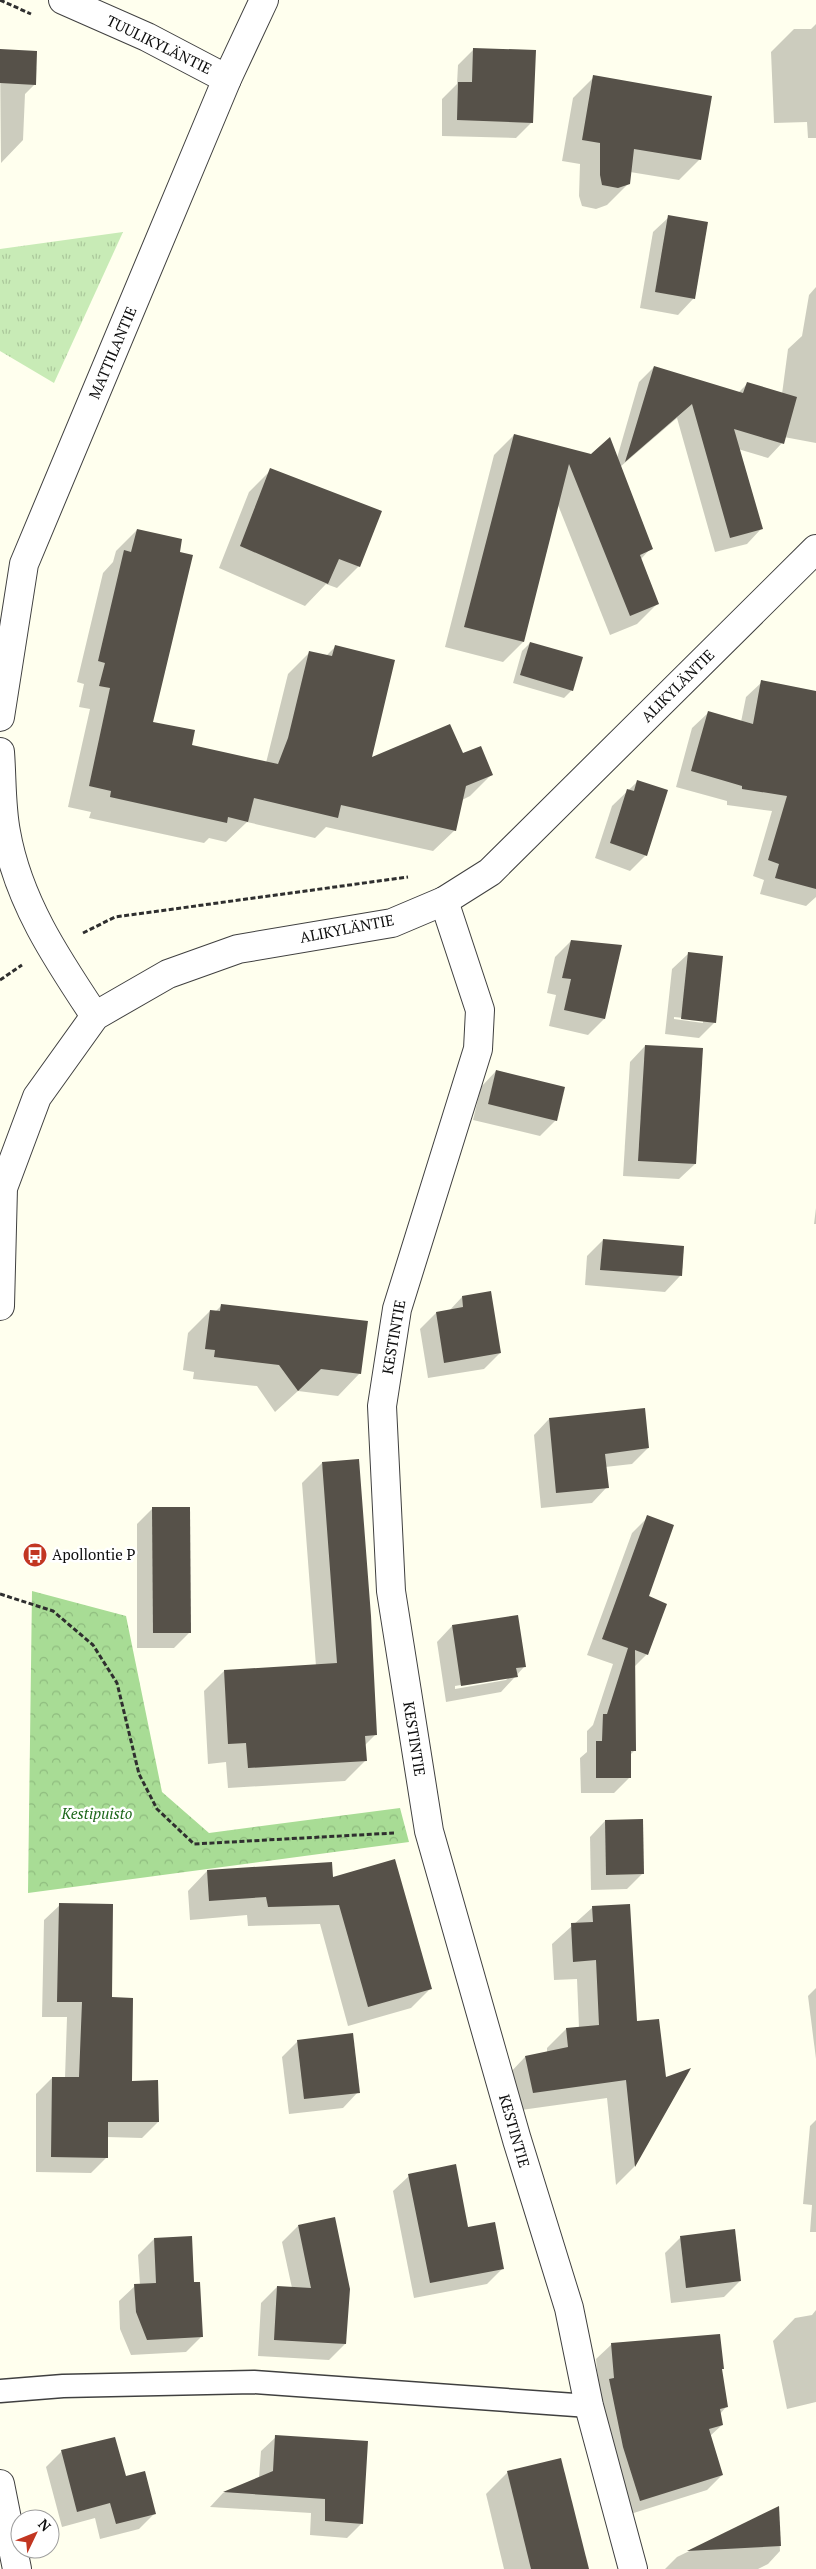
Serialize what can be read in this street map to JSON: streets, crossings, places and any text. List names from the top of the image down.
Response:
{
  "streets": {
    "street": [
      "TUULIKYLÄNTIE",
      "MATTILANTIE",
      "ALIKYLÄNTIE",
      "KESTINTIE"
    ]
  },
  "crossings": [
    ["TUULIKYLÄNTIE", "MATTILANTIE"],
    ["ALIKYLÄNTIE", "KESTINTIE"]
  ],
  "parks": ["Kestipuisto"],
  "places": {
    "bus stop": ["Apollontie P"]
  },
  "north": "top right"
}
